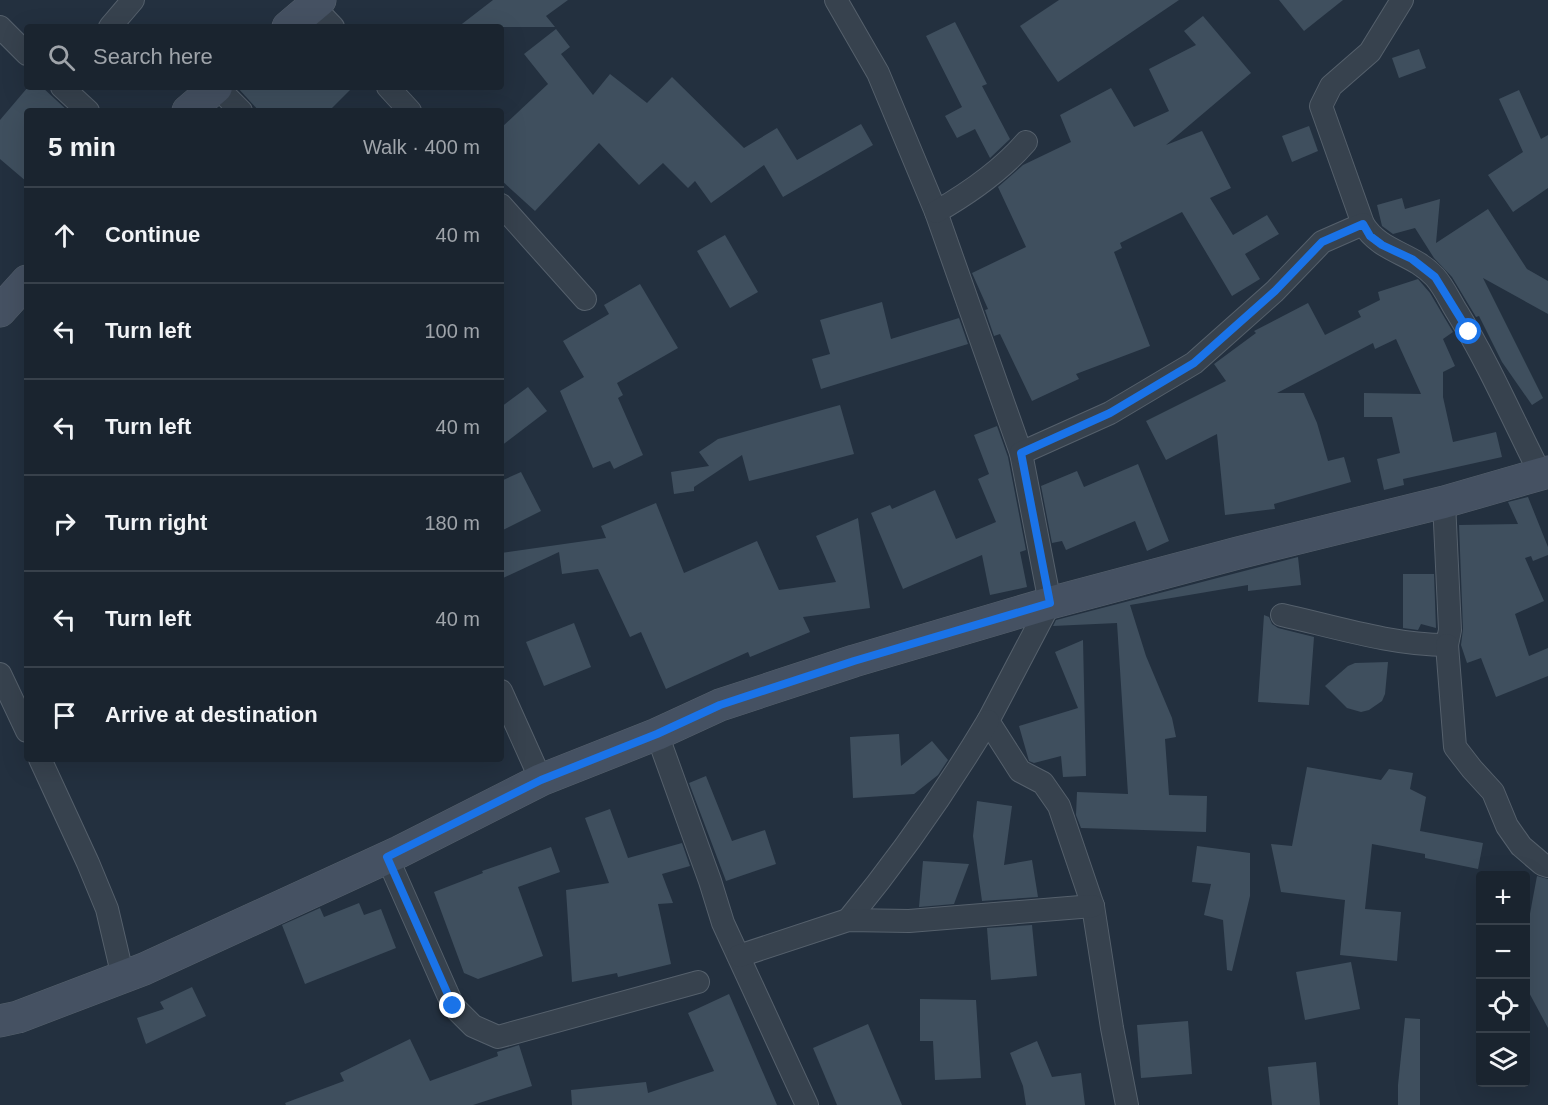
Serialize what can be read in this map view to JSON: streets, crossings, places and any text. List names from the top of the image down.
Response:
{
  "page": {
    "search": "Search here",
    "heading": ["5 min", "Walk · 400 m"],
    "list": [
      ["Continue", "40 m"],
      ["Turn left", "100 m"],
      ["Turn left", "40 m"],
      ["Turn right", "180 m"],
      ["Turn left", "40 m"],
      "Arrive at destination"
    ],
    "map_buttons": ["+", "−"]
  }
}
